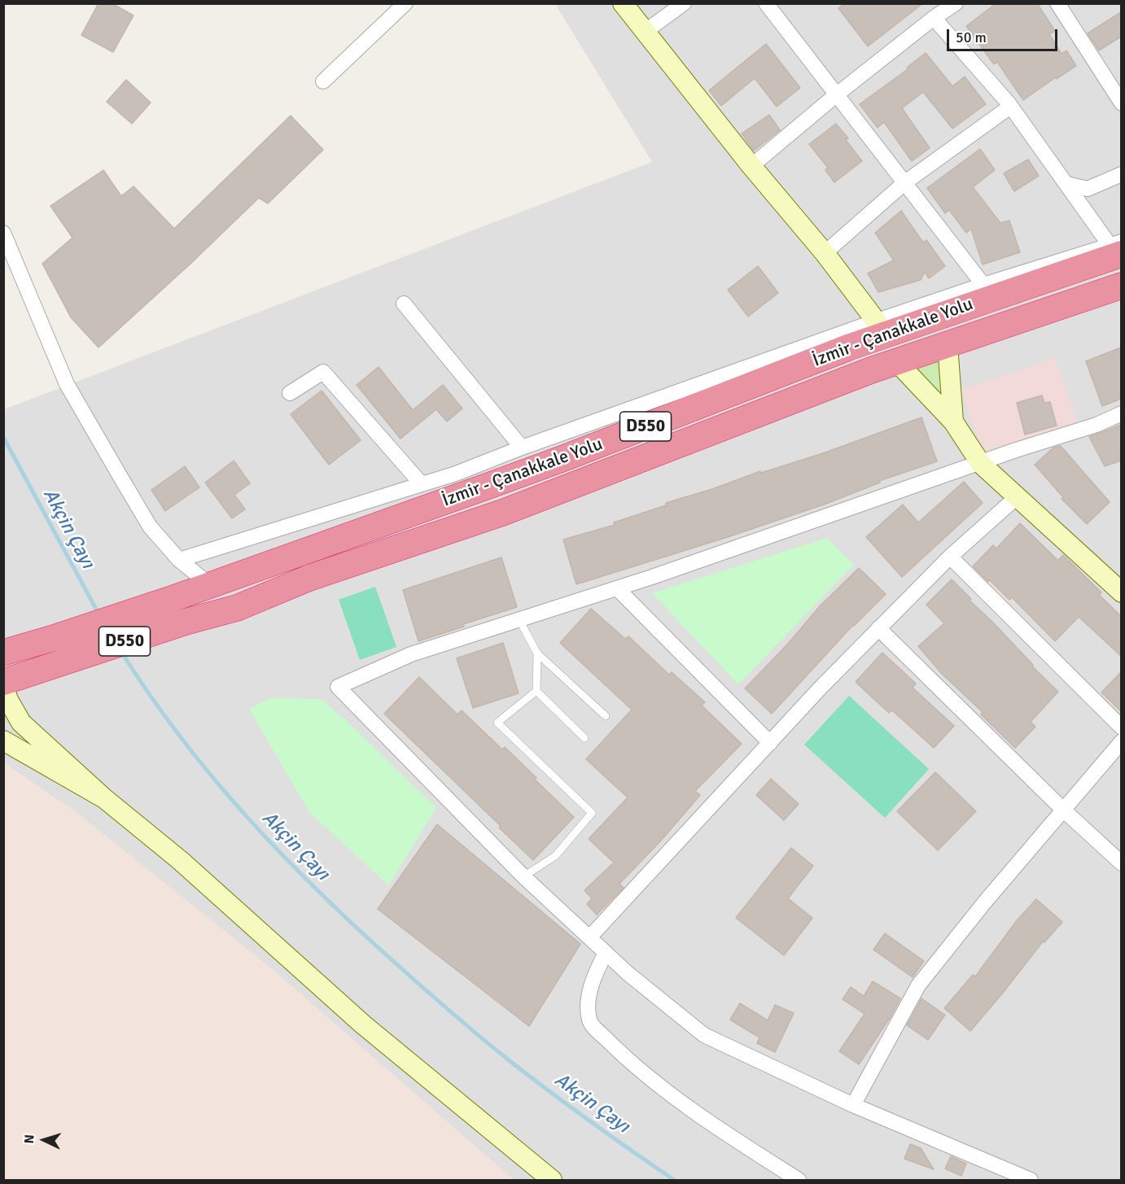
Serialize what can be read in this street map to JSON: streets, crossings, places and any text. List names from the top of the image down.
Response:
{
  "streets": {
    "highway": ["İzmir - Çanakkale Yolu", "D550"]
  },
  "water": ["Akçin Çayı"],
  "scale_bar": "50 m",
  "north": "left"
}
